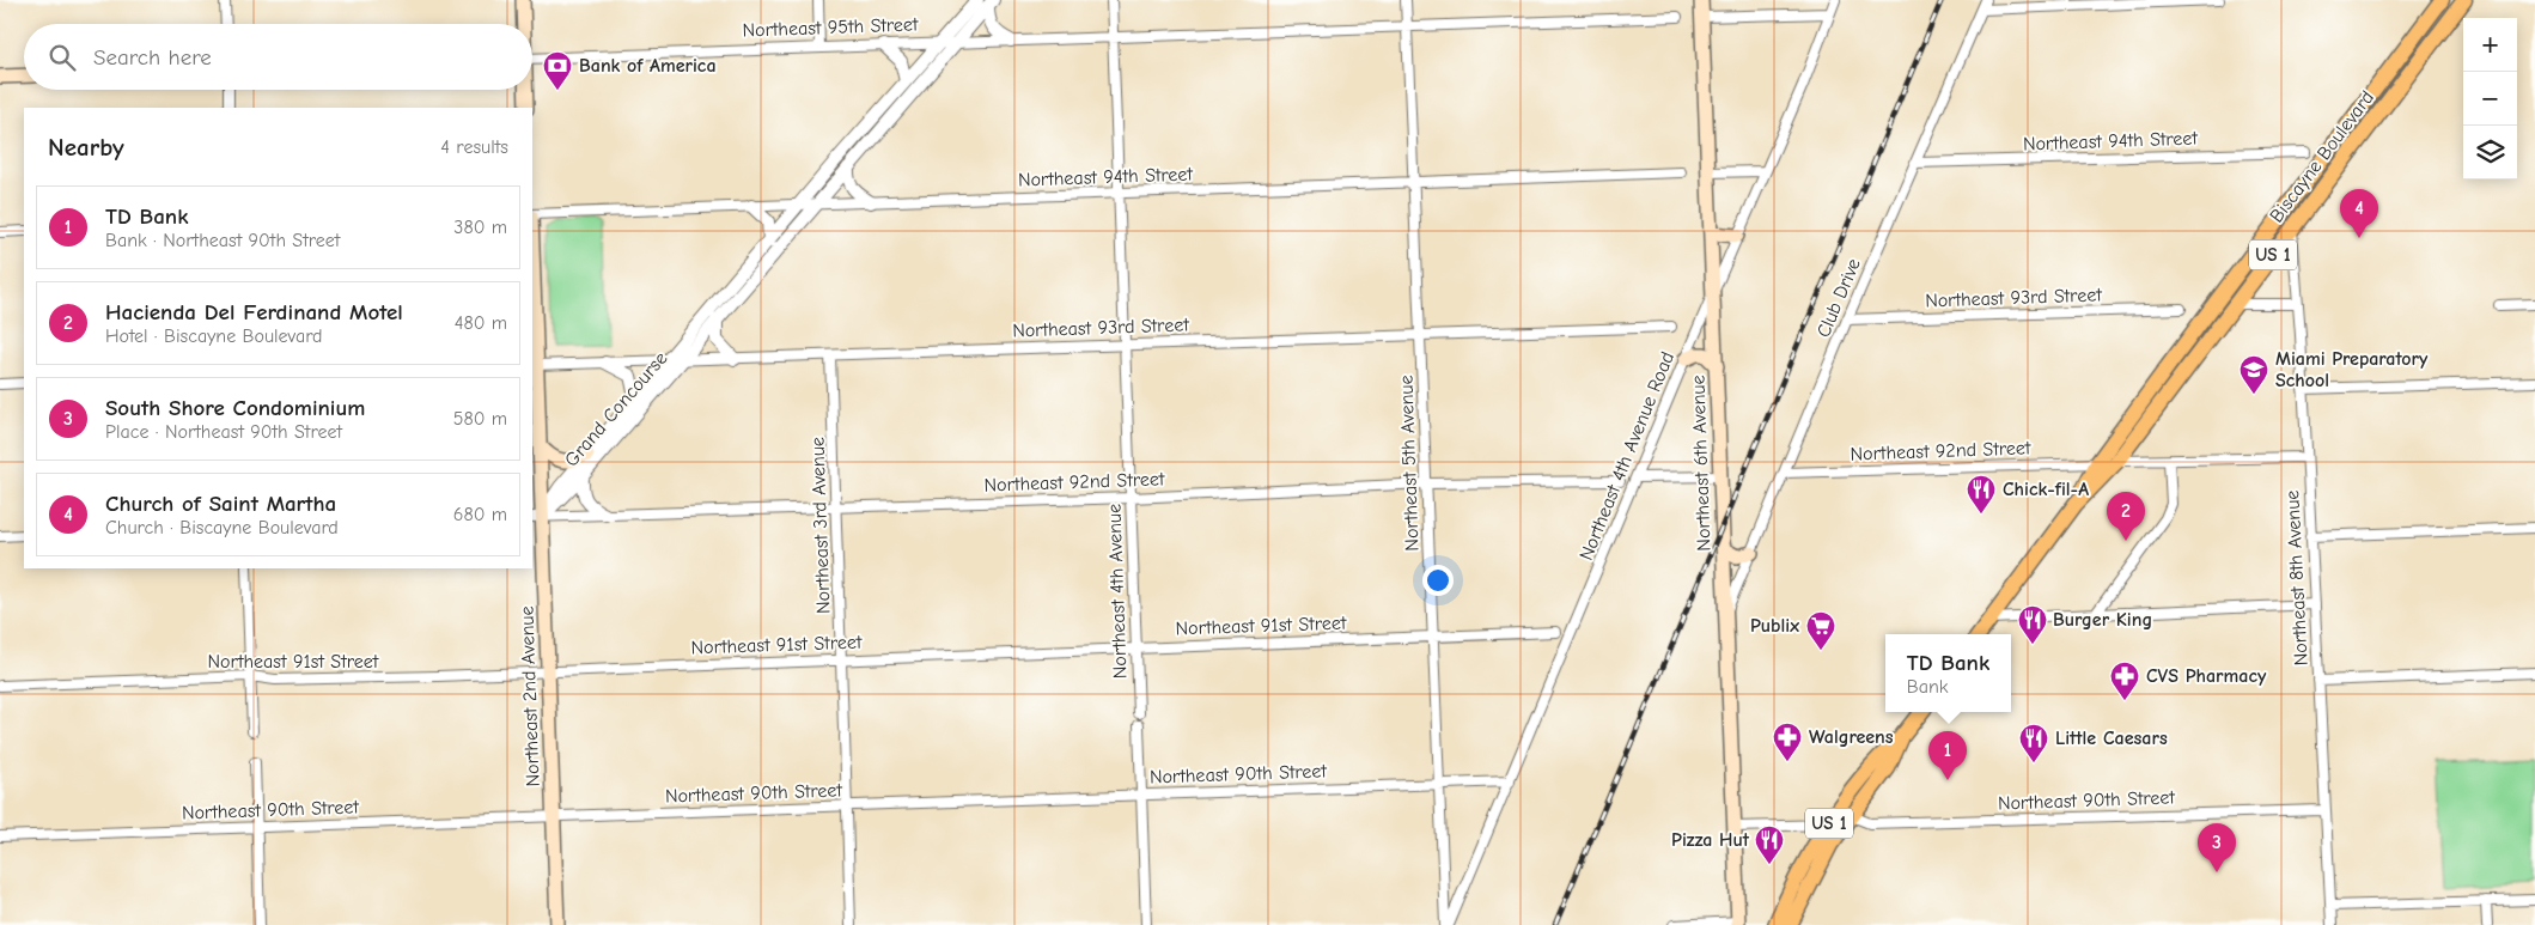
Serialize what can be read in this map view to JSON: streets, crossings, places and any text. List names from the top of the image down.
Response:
{
  "streets": {
    "main road": [
      "Biscayne Boulevard",
      "US 1",
      "Northeast 6th Avenue",
      "Northeast 2nd Avenue"
    ],
    "street": [
      "Northeast 95th Street",
      "Northeast 94th Street",
      "Club Drive",
      "Northeast 93rd Street",
      "Grand Concourse",
      "Northeast 92nd Street",
      "Northeast 4th Avenue Road",
      "Northeast 5th Avenue",
      "Northeast 3rd Avenue",
      "Northeast 8th Avenue",
      "Northeast 4th Avenue",
      "Northeast 91st Street",
      "Northeast 90th Street"
    ]
  },
  "crossings": [
    ["Northeast 95th Street", "Grand Concourse"],
    ["Northeast 95th Street", "Northeast 5th Avenue"],
    ["Northeast 95th Street", "Northeast 4th Avenue"],
    ["Northeast 94th Street", "Club Drive"],
    ["Northeast 94th Street", "Grand Concourse"],
    ["Northeast 94th Street", "Northeast 5th Avenue"],
    ["Northeast 94th Street", "Northeast 4th Avenue"],
    ["Biscayne Boulevard", "Northeast 92nd Street"],
    ["Biscayne Boulevard", "Northeast 8th Avenue"],
    ["US 1", "Northeast 90th Street"],
    ["Club Drive", "Northeast 93rd Street"],
    ["Club Drive", "Northeast 92nd Street"],
    ["Club Drive", "Northeast 6th Avenue"],
    ["Northeast 93rd Street", "Grand Concourse"],
    ["Northeast 93rd Street", "Northeast 5th Avenue"],
    ["Northeast 93rd Street", "Northeast 3rd Avenue"],
    ["Northeast 93rd Street", "Northeast 4th Avenue"],
    ["Northeast 93rd Street", "Northeast 2nd Avenue"],
    ["Grand Concourse", "Northeast 92nd Street"],
    ["Grand Concourse", "Northeast 2nd Avenue"],
    ["Northeast 92nd Street", "Northeast 5th Avenue"],
    ["Northeast 92nd Street", "Northeast 3rd Avenue"],
    ["Northeast 92nd Street", "Northeast 4th Avenue"],
    ["Northeast 92nd Street", "Northeast 2nd Avenue"],
    ["Northeast 4th Avenue Road", "Northeast 5th Avenue"],
    ["Northeast 4th Avenue Road", "Northeast 6th Avenue"],
    ["Northeast 4th Avenue Road", "Northeast 90th Street"],
    ["Northeast 5th Avenue", "Northeast 91st Street"],
    ["Northeast 5th Avenue", "Northeast 90th Street"],
    ["Northeast 3rd Avenue", "Northeast 91st Street"],
    ["Northeast 3rd Avenue", "Northeast 90th Street"],
    ["Northeast 8th Avenue", "Northeast 90th Street"],
    ["Northeast 4th Avenue", "Northeast 91st Street"],
    ["Northeast 91st Street", "Northeast 2nd Avenue"],
    ["Northeast 2nd Avenue", "Northeast 90th Street"]
  ],
  "places": {
    "bank": ["Bank of America"],
    "school or university": ["Miami Preparatory School"],
    "restaurant": [
      "Chick-fil-A",
      "Burger King",
      "Little Caesars",
      "Pizza Hut"
    ],
    "supermarket": ["Publix"],
    "pharmacy": ["CVS Pharmacy", "Walgreens"]
  },
  "page": {
    "map_buttons": ["+", "−"],
    "search": "Search here",
    "heading": ["Nearby", "4 results"],
    "list": [
      {
        "mark": "1",
        "name": "TD Bank",
        "note": "Bank · Northeast 90th Street",
        "value": "380 m"
      },
      {
        "mark": "2",
        "name": "Hacienda Del Ferdinand Motel",
        "note": "Hotel · Biscayne Boulevard",
        "value": "480 m"
      },
      {
        "mark": "3",
        "name": "South Shore Condominium",
        "note": "Place · Northeast 90th Street",
        "value": "580 m"
      },
      {
        "mark": "4",
        "name": "Church of Saint Martha",
        "note": "Church · Biscayne Boulevard",
        "value": "680 m"
      }
    ],
    "pins": [
      "4",
      "2",
      "1",
      "3"
    ],
    "popup": ["TD Bank", "Bank"]
  }
}
